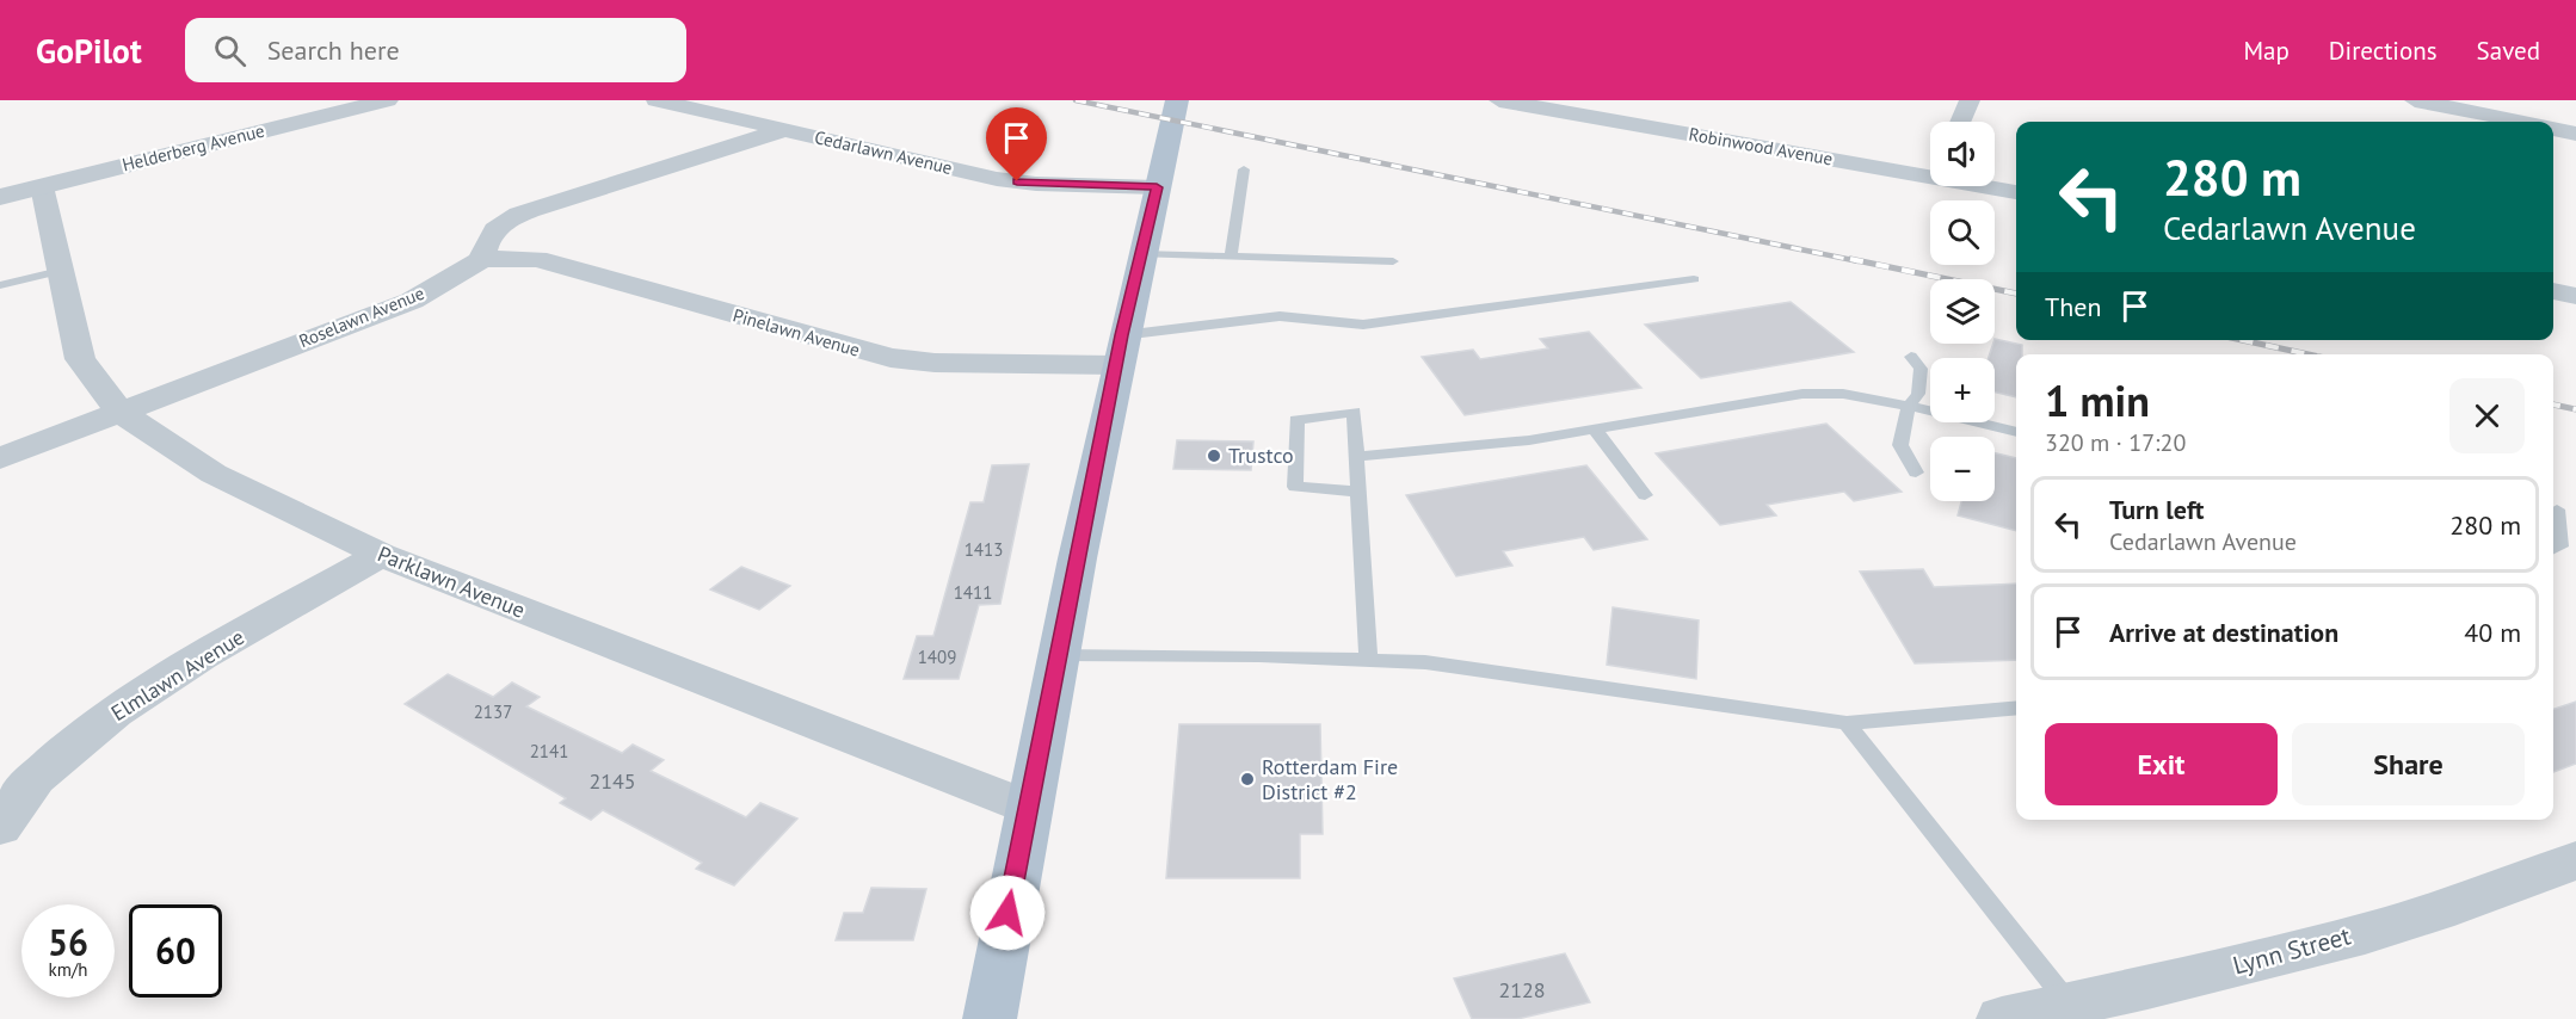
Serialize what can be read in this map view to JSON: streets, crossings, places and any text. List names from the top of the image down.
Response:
{
  "streets": {
    "street": [
      "Robinwood Avenue",
      "Helderberg Avenue",
      "Cedarlawn Avenue",
      "Roselawn Avenue",
      "Pinelawn Avenue",
      "Parklawn Avenue",
      "Elmlawn Avenue",
      "Lynn Street"
    ]
  },
  "crossings": [
    ["Helderberg Avenue", "Parklawn Avenue"],
    ["Roselawn Avenue", "Pinelawn Avenue"],
    ["Roselawn Avenue", "Parklawn Avenue"],
    ["Parklawn Avenue", "Elmlawn Avenue"]
  ],
  "places": ["Trustco", "Rotterdam Fire District #2"],
  "house_numbers": [
    "1413",
    "1411",
    "1409",
    "2137",
    "2141",
    "2145",
    "2128"
  ],
  "page": {
    "header": "GoPilot",
    "search": "Search here",
    "nav": ["Map", "Directions", "Saved"],
    "map_buttons": ["+", "−"],
    "turn": ["280 m", "Cedarlawn Avenue"],
    "then": "Then",
    "heading": ["1 min", "320 m · 17:20"],
    "list": [
      {
        "name": "Turn left",
        "note": "Cedarlawn Avenue",
        "value": "280 m"
      },
      {
        "name": "Arrive at destination",
        "value": "40 m"
      }
    ],
    "buttons": ["Exit", "Share"],
    "speed": "56 km/h",
    "limit": "60"
  }
}
